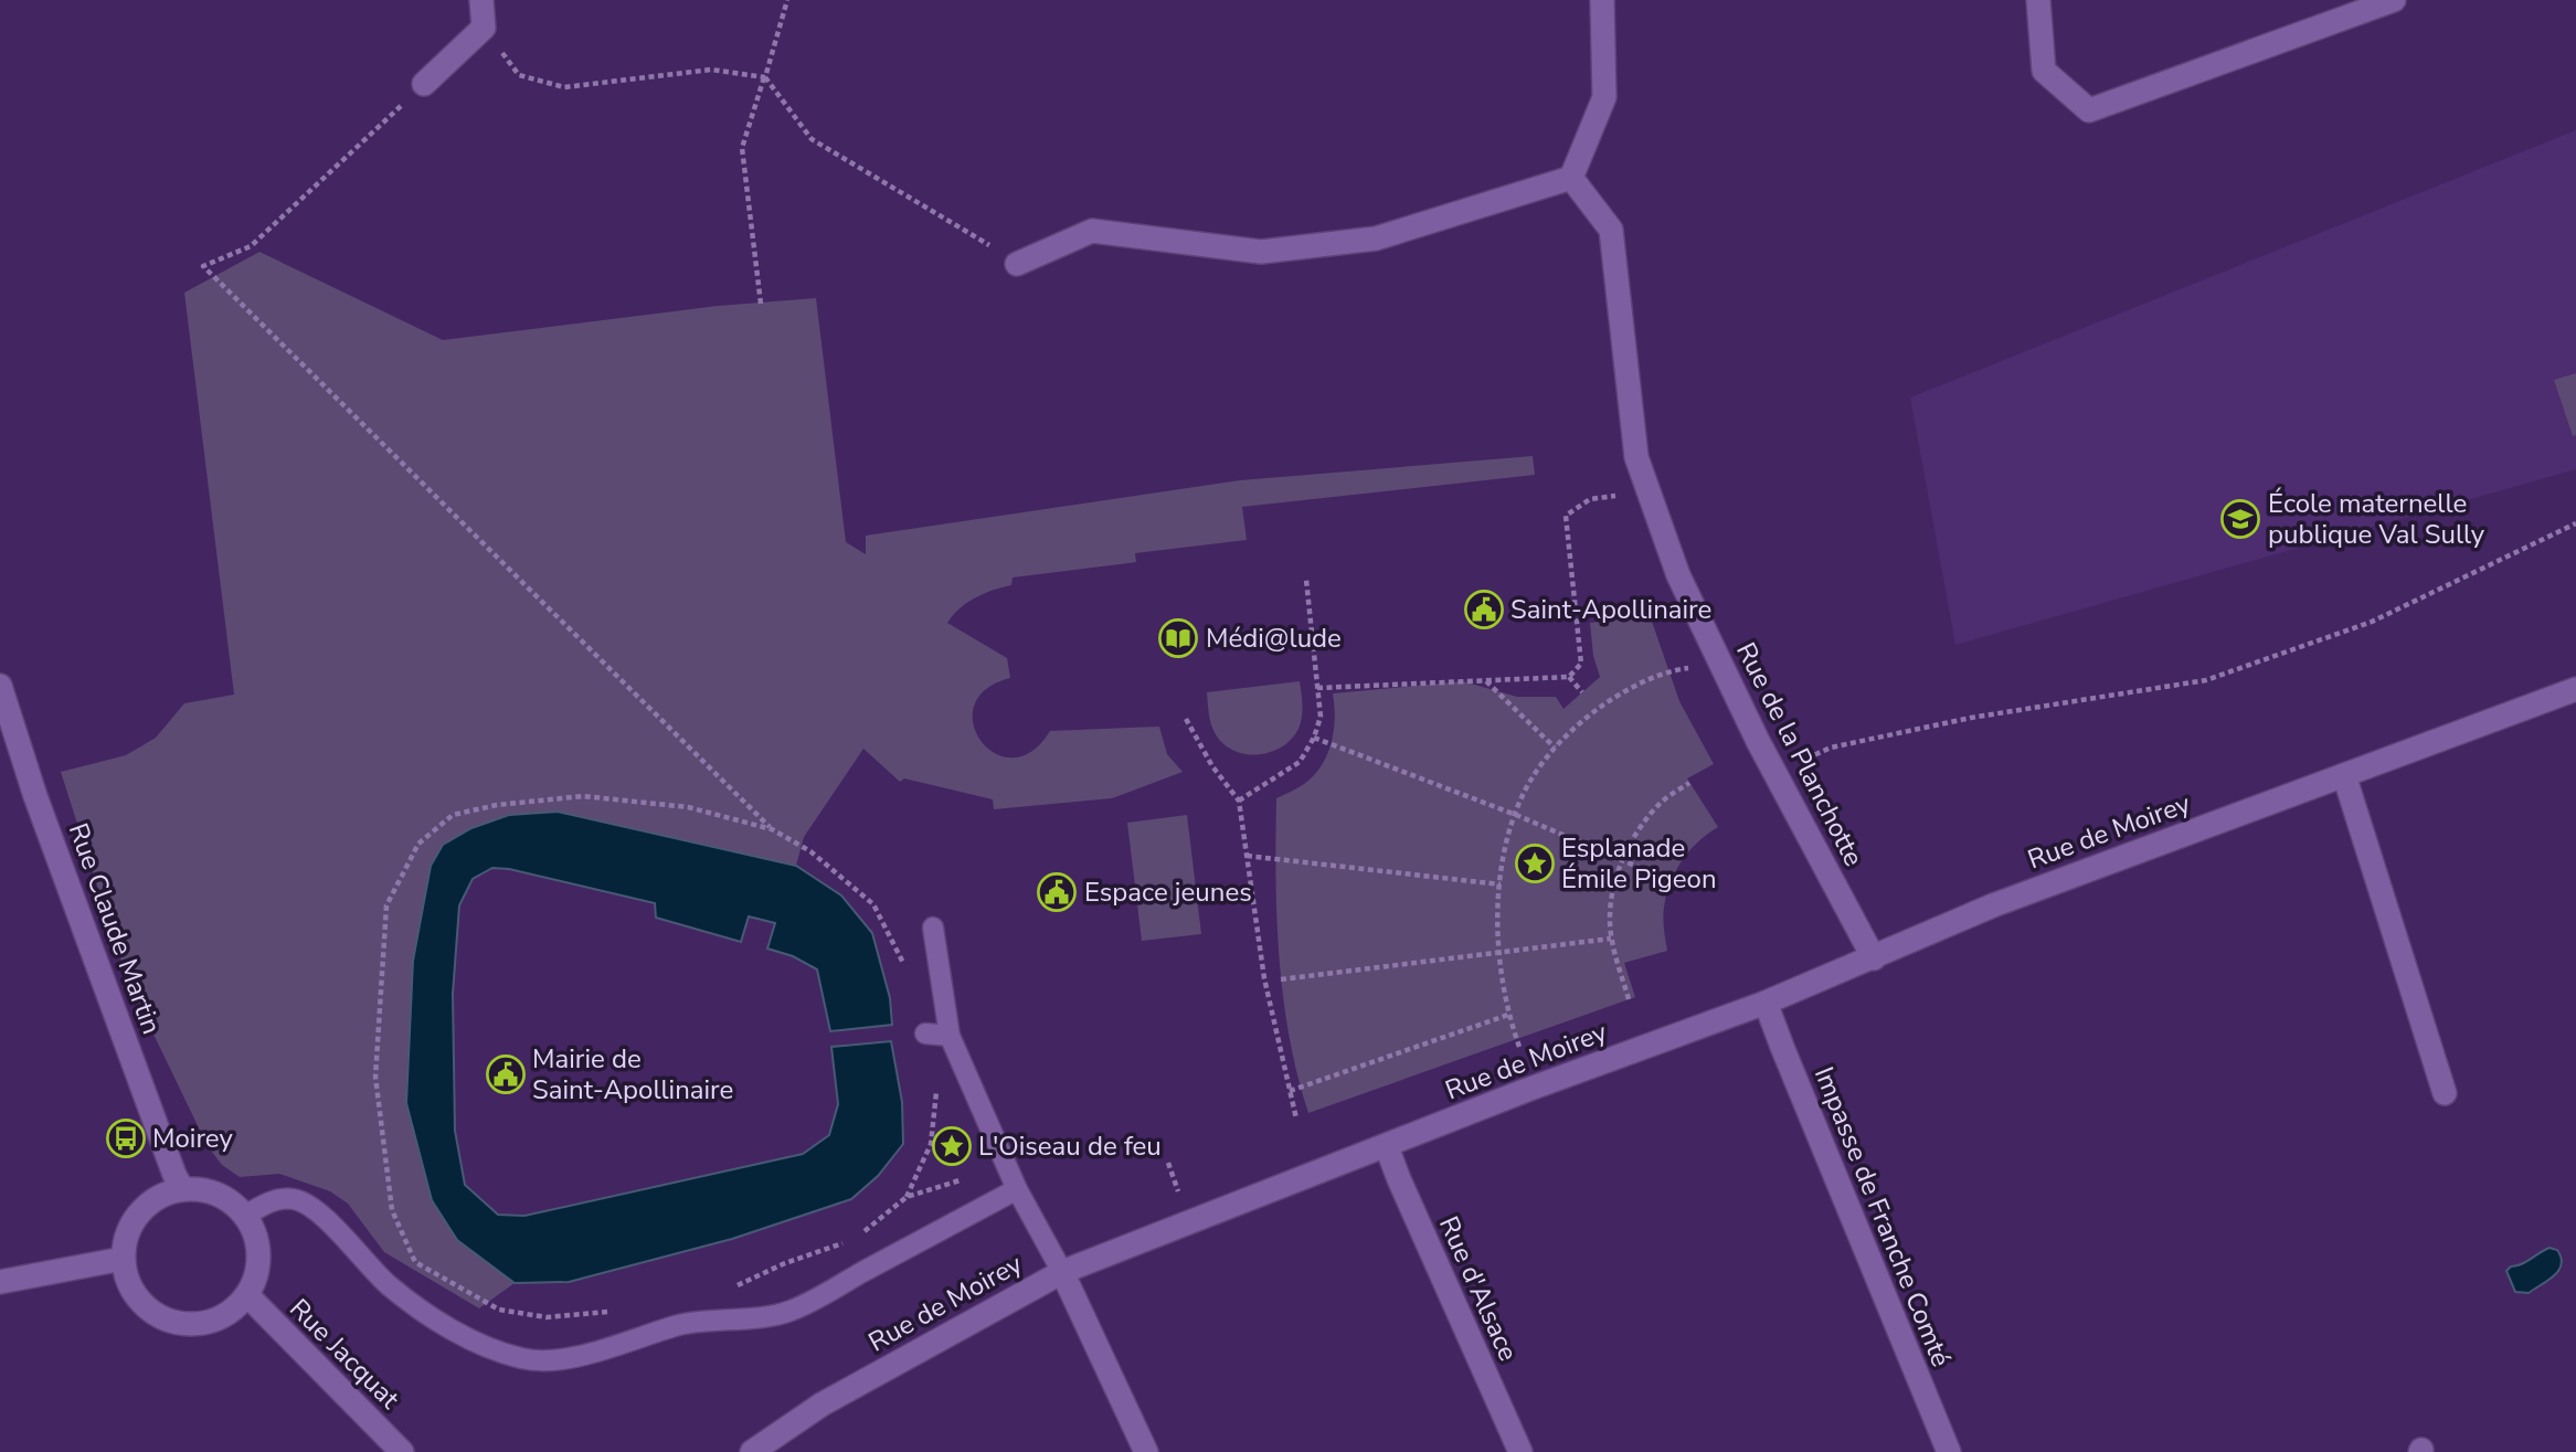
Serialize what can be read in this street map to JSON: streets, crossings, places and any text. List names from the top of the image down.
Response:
{
  "streets": {
    "street": [
      "Rue de la Planchotte",
      "Rue de Moirey",
      "Rue Claude Martin",
      "Impasse de Franche Comté",
      "Rue d'Alsace",
      "Rue Jacquat"
    ]
  },
  "crossings": [
    ["Rue de la Planchotte", "Rue de Moirey"],
    ["Rue de Moirey", "Impasse de Franche Comté"],
    ["Rue de Moirey", "Rue d'Alsace"],
    ["Rue Claude Martin", "Rue Jacquat"]
  ],
  "places": {
    "school or university": ["École maternelle publique Val Sully"],
    "public building": ["Saint-Apollinaire", "Espace jeunes", "Mairie de Saint-Apollinaire"],
    "library": ["Médi@lude"],
    "place": ["Esplanade Émile Pigeon", "L'Oiseau de feu"],
    "bus stop": ["Moirey"]
  }
}
